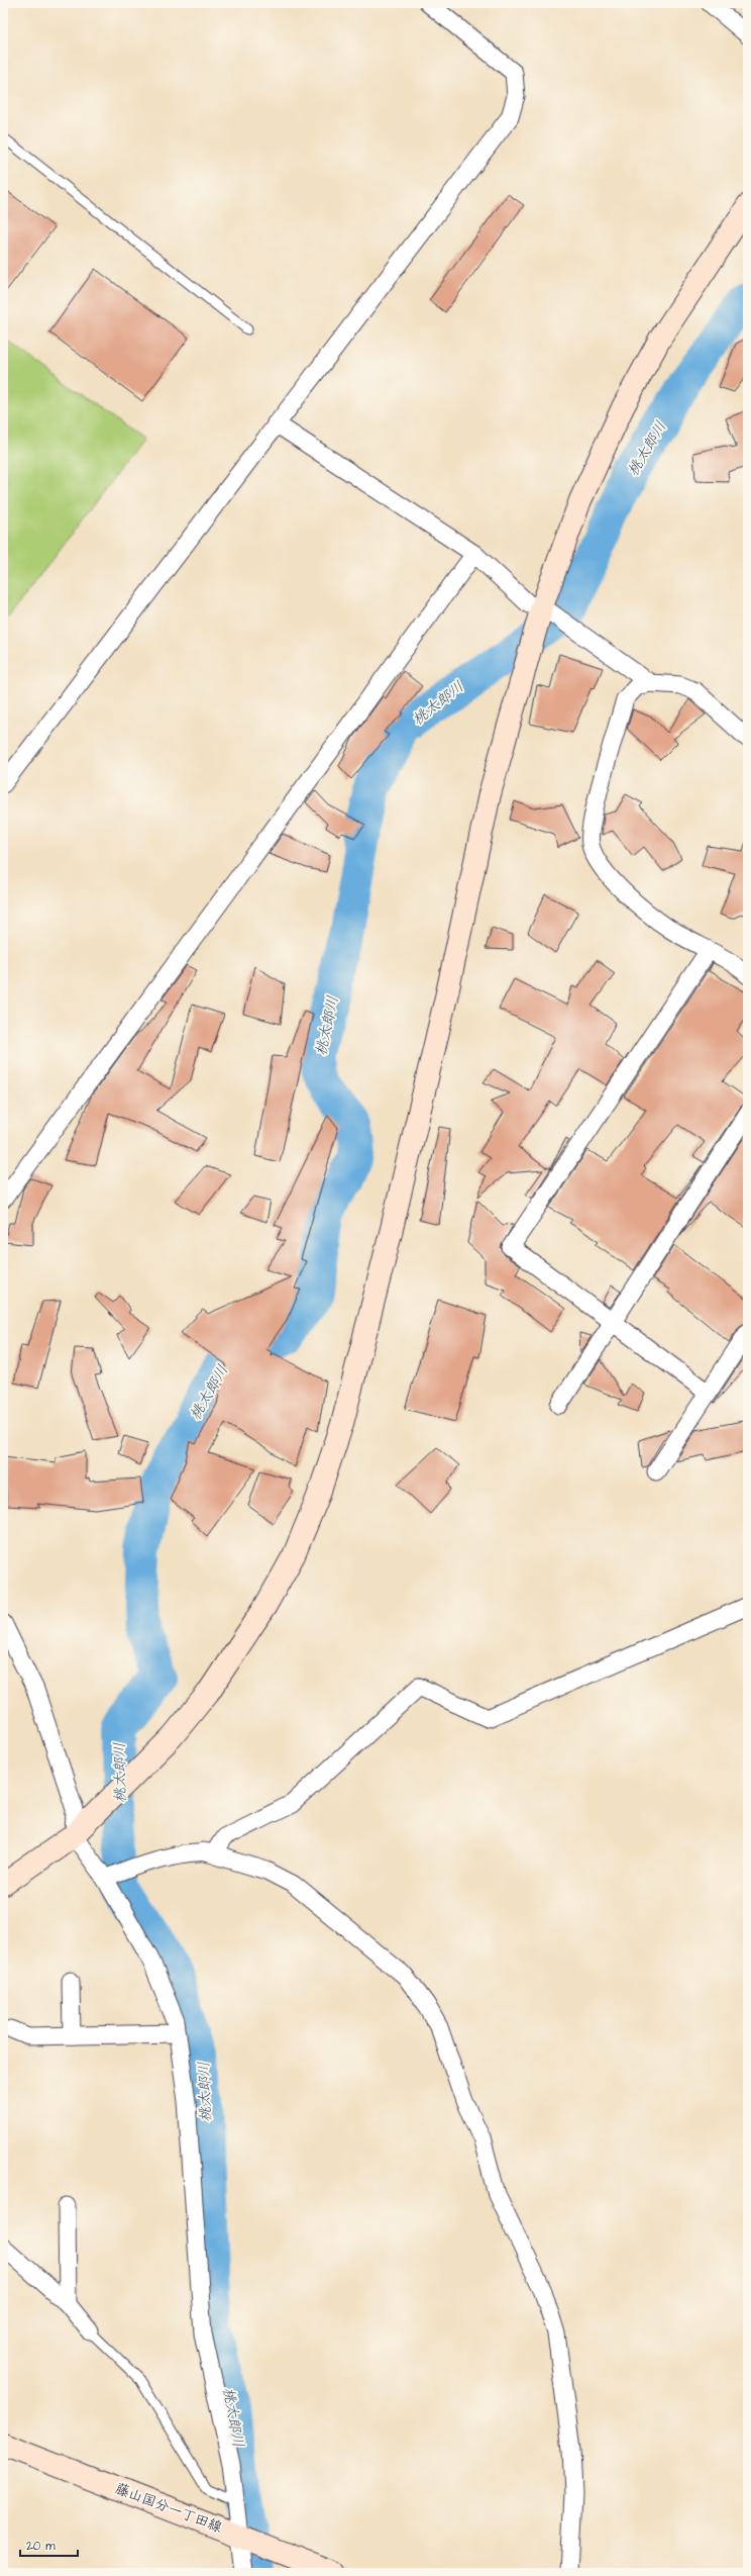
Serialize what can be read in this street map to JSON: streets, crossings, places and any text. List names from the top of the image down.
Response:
{
  "streets": {
    "street": ["藤山国分一丁田線"]
  },
  "water": ["桃太郎川"],
  "scale_bar": "20 m"
}
